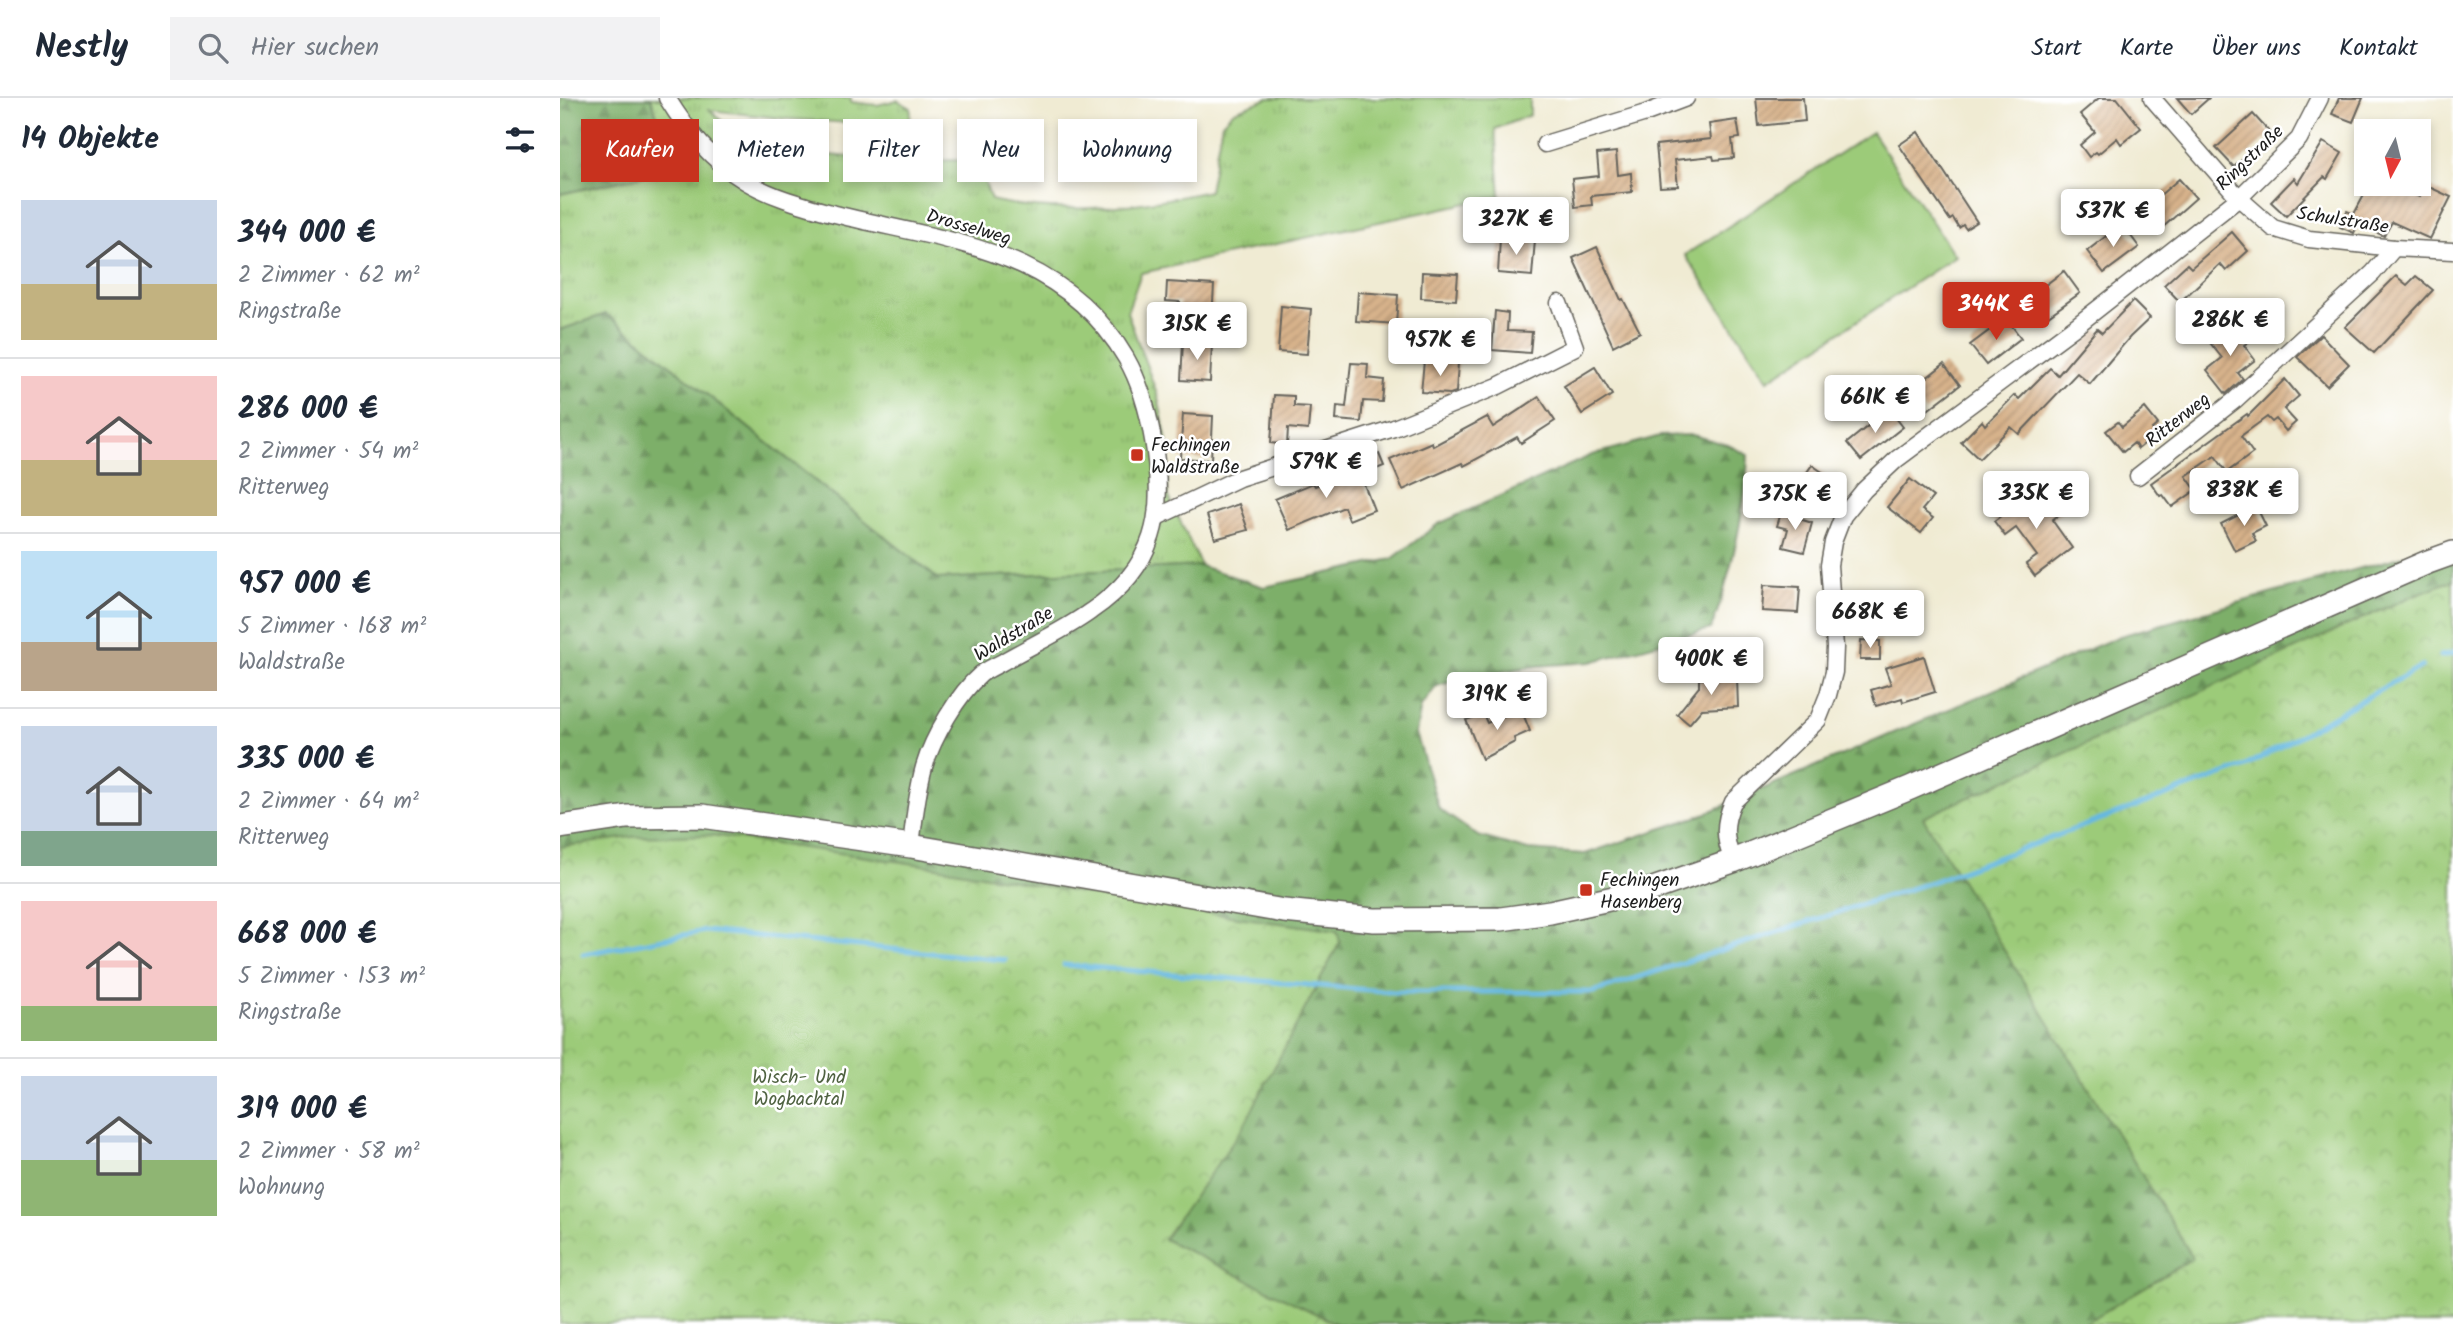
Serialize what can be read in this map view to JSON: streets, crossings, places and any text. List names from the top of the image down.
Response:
{
  "streets": {
    "street": [
      "Ringstraße",
      "Schulstraße",
      "Drosselweg",
      "Ritterweg",
      "Waldstraße"
    ]
  },
  "crossings": [
    ["Ringstraße", "Schulstraße"],
    ["Schulstraße", "Ritterweg"],
    ["Drosselweg", "Waldstraße"]
  ],
  "parks": ["Wisch- Und Wogbachtal"],
  "places": {
    "transit": ["Fechingen Waldstraße", "Fechingen Hasenberg"]
  },
  "north": "bottom",
  "page": {
    "header": "Nestly",
    "search": "Hier suchen",
    "nav": [
      "Start",
      "Karte",
      "Über uns",
      "Kontakt"
    ],
    "heading": "14 Objekte",
    "chip": [
      "Kaufen",
      "Mieten",
      "Filter",
      "Neu",
      "Wohnung"
    ],
    "list": [
      {
        "name": "344 000 €",
        "note": "2 Zimmer · 62 m² · Ringstraße"
      },
      {
        "name": "286 000 €",
        "note": "2 Zimmer · 54 m² · Ritterweg"
      },
      {
        "name": "957 000 €",
        "note": "5 Zimmer · 168 m² · Waldstraße"
      },
      {
        "name": "335 000 €",
        "note": "2 Zimmer · 64 m² · Ritterweg"
      },
      {
        "name": "668 000 €",
        "note": "5 Zimmer · 153 m² · Ringstraße"
      },
      {
        "name": "319 000 €",
        "note": "2 Zimmer · 58 m² · Wohnung"
      }
    ],
    "price": [
      "537K €",
      "327K €",
      "344K €",
      "286K €",
      "315K €",
      "957K €",
      "661K €",
      "579K €",
      "838K €",
      "335K €",
      "375K €",
      "668K €",
      "400K €",
      "319K €"
    ]
  }
}
